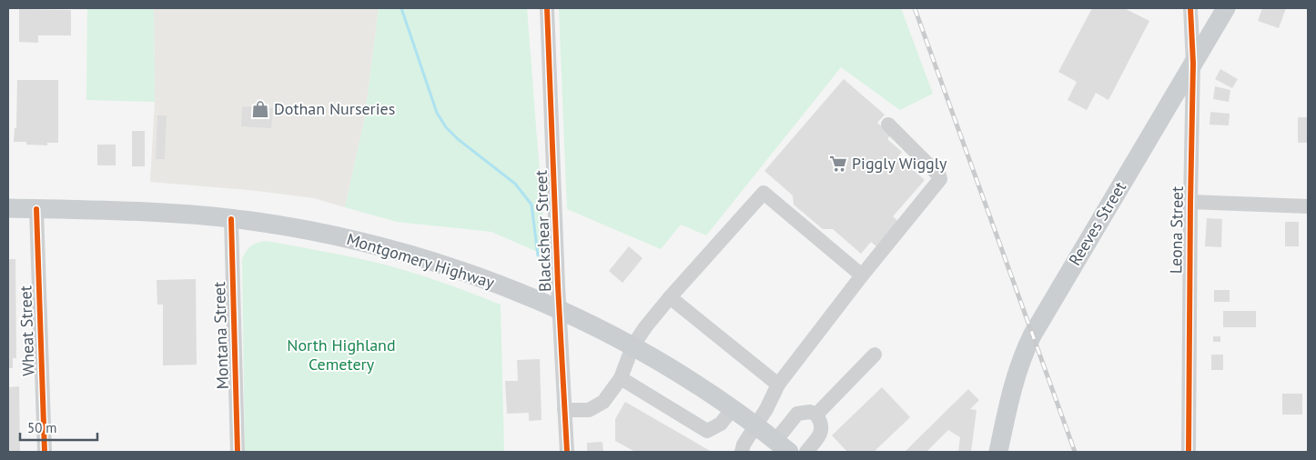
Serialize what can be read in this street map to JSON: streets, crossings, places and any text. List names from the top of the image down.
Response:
{
  "streets": {
    "main road": ["Reeves Street", "Montgomery Highway"],
    "street": [
      "Leona Street",
      "Blackshear Street",
      "Wheat Street",
      "Montana Street"
    ]
  },
  "crossings": [
    ["Reeves Street", "Leona Street"],
    ["Blackshear Street", "Montgomery Highway"],
    ["Montgomery Highway", "Wheat Street"],
    ["Montgomery Highway", "Montana Street"]
  ],
  "parks": ["North Highland Cemetery"],
  "places": {
    "shop": ["Dothan Nurseries"],
    "supermarket": ["Piggly Wiggly"]
  },
  "scale_bar": "50 m"
}
